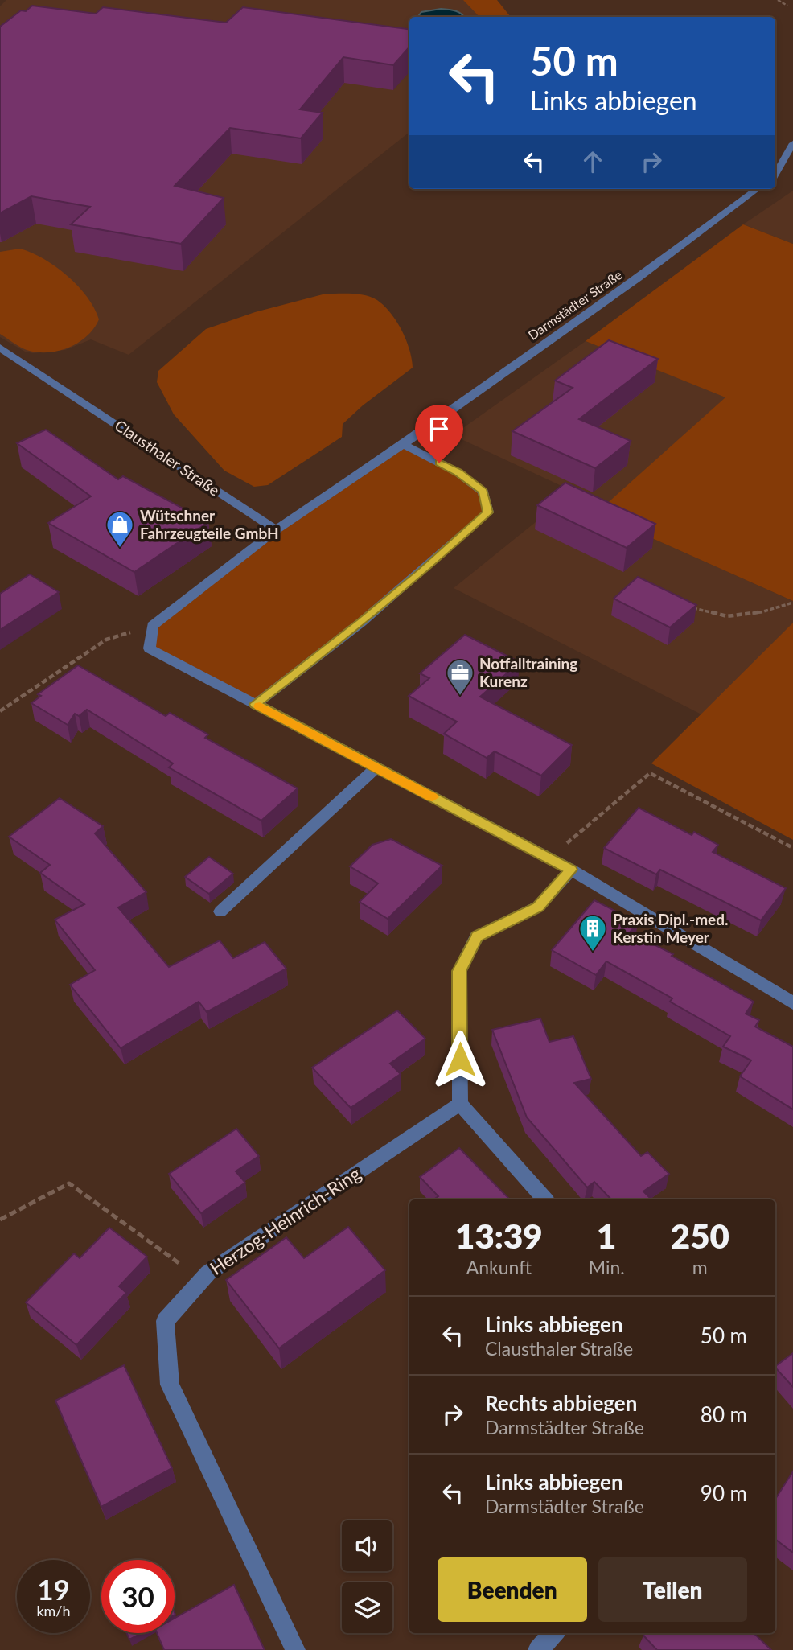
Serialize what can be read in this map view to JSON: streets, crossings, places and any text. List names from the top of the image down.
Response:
{
  "streets": {
    "street": ["Darmstädter Straße", "Clausthaler Straße", "Herzog-Heinrich-Ring"]
  },
  "crossings": [
    ["Darmstädter Straße", "Clausthaler Straße"]
  ],
  "places": {
    "shop": ["Wütschner Fahrzeugteile GmbH"],
    "office": ["Notfalltraining Kurenz"],
    "building": ["Praxis Dipl.-med. Kerstin Meyer"]
  },
  "page": {
    "turn": ["50 m", "Links abbiegen"],
    "eta": [
      "13:39",
      "Ankunft",
      "1",
      "Min.",
      "250",
      "m"
    ],
    "list": [
      {
        "name": "Links abbiegen",
        "note": "Clausthaler Straße",
        "value": "50 m"
      },
      {
        "name": "Rechts abbiegen",
        "note": "Darmstädter Straße",
        "value": "80 m"
      },
      {
        "name": "Links abbiegen",
        "note": "Darmstädter Straße",
        "value": "90 m"
      }
    ],
    "buttons": ["Beenden", "Teilen"],
    "speed": "19 km/h",
    "limit": "30"
  }
}
